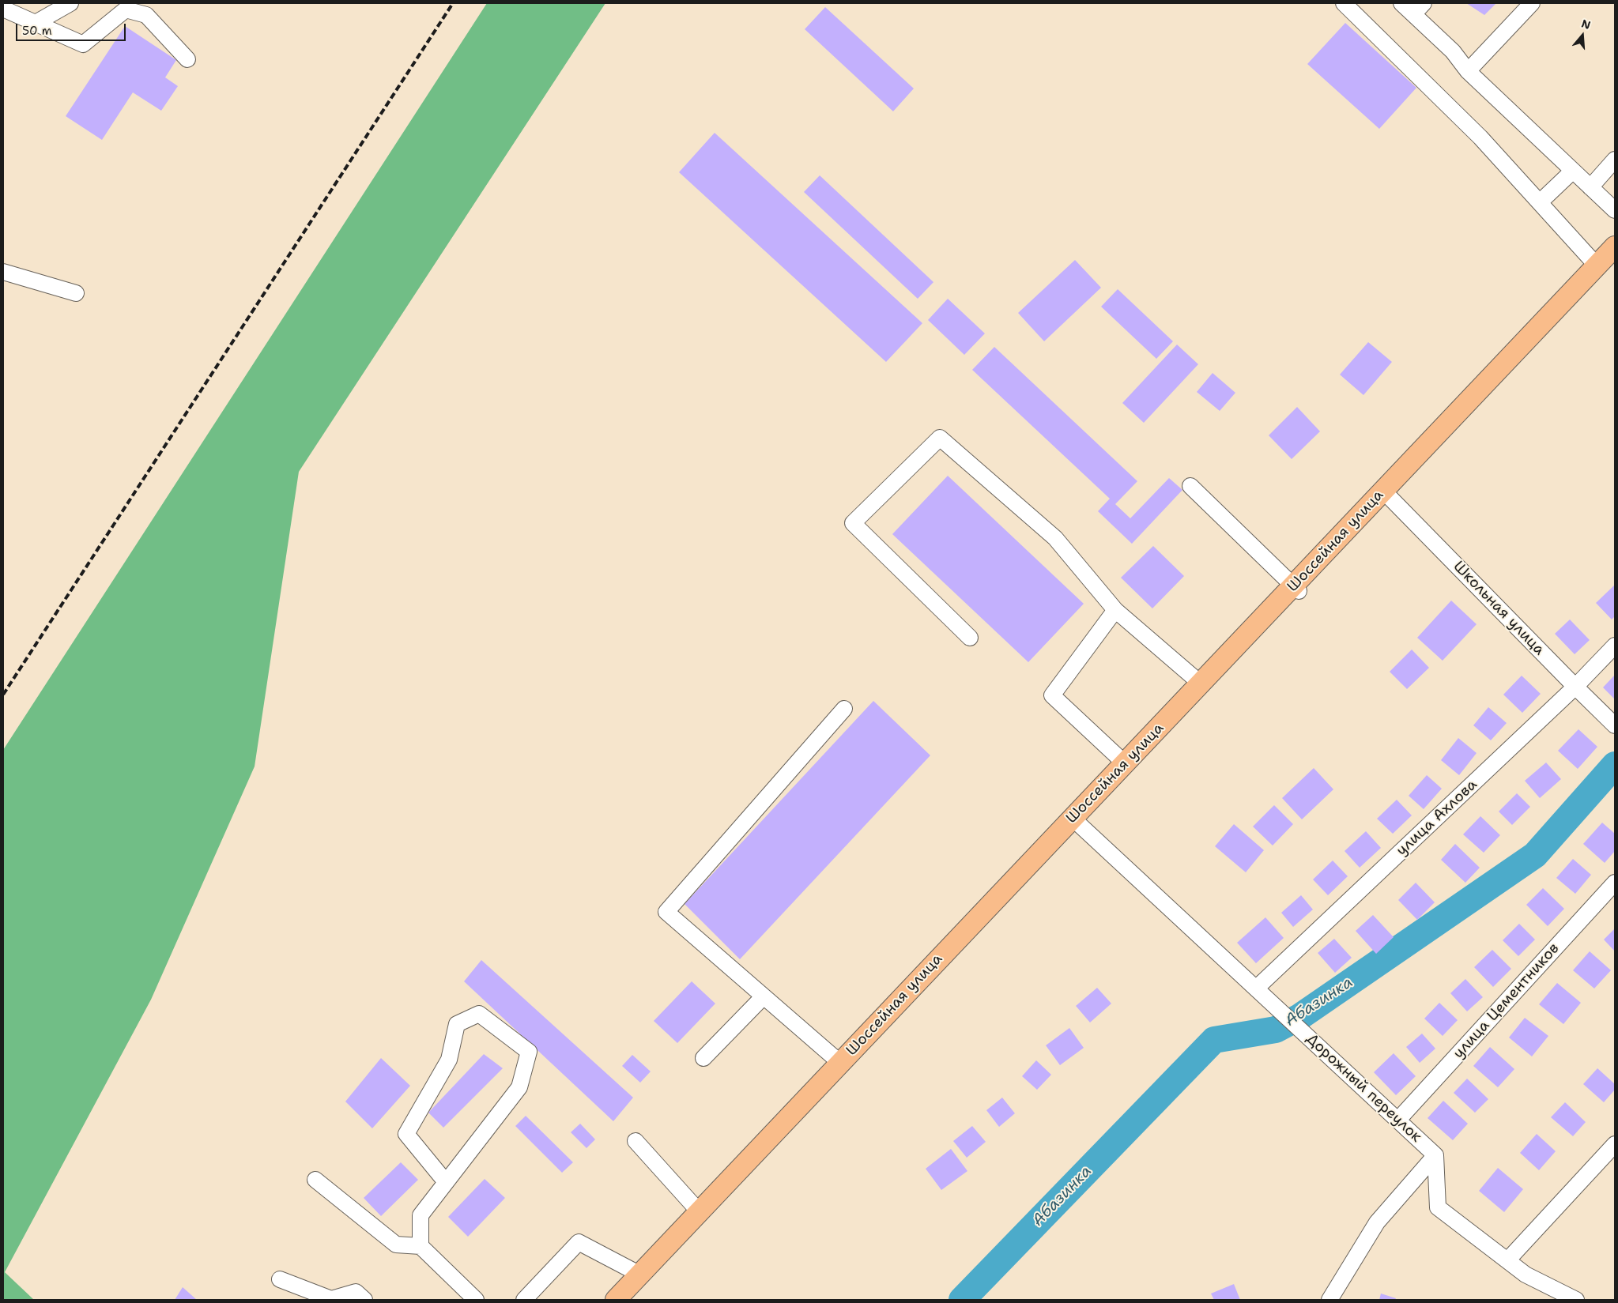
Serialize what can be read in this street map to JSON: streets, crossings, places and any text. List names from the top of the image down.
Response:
{
  "streets": {
    "main road": ["Шоссейная улица"],
    "street": [
      "Школьная улица",
      "улица Ахлова",
      "улица Цементников",
      "Дорожный переулок"
    ]
  },
  "crossings": [
    ["Шоссейная улица", "Школьная улица"],
    ["Шоссейная улица", "Дорожный переулок"],
    ["Школьная улица", "улица Ахлова"],
    ["улица Ахлова", "Дорожный переулок"],
    ["улица Цементников", "Дорожный переулок"]
  ],
  "water": ["Абазинка"],
  "scale_bar": "50 m",
  "north": "top"
}
